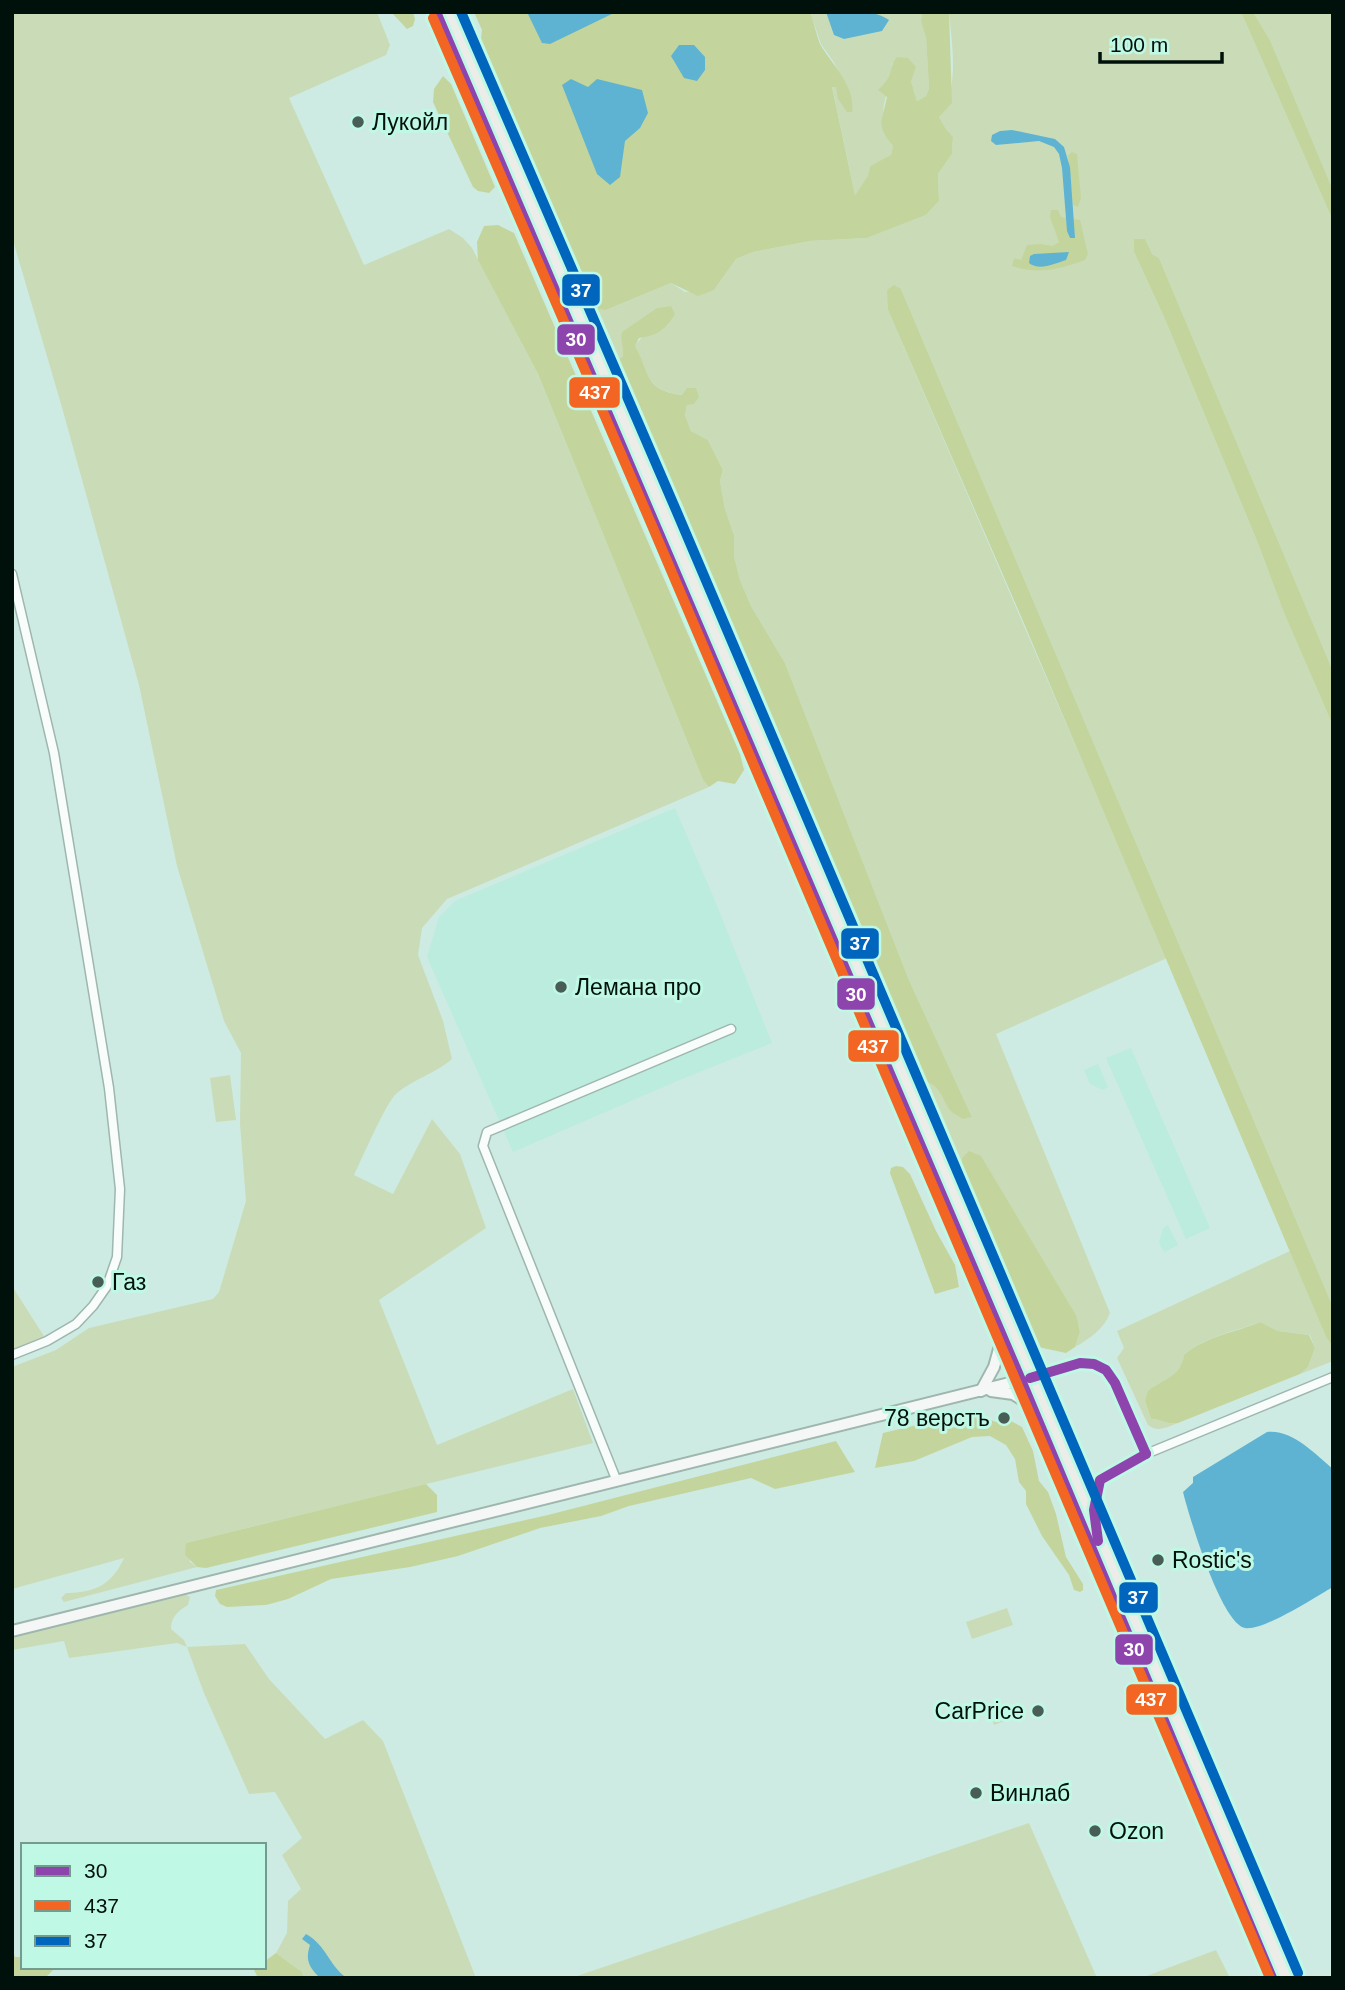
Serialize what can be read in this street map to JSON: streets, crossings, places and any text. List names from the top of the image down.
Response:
{
  "places": [
    "Лукойл",
    "Лемана про",
    "Газ",
    "78 верстъ",
    "Rostic's",
    "CarPrice",
    "Винлаб",
    "Ozon"
  ],
  "lines": ["transit line 30", "transit line 37", "transit line 437"],
  "legend": ["30", "437", "37"],
  "scale_bar": "100 m"
}
